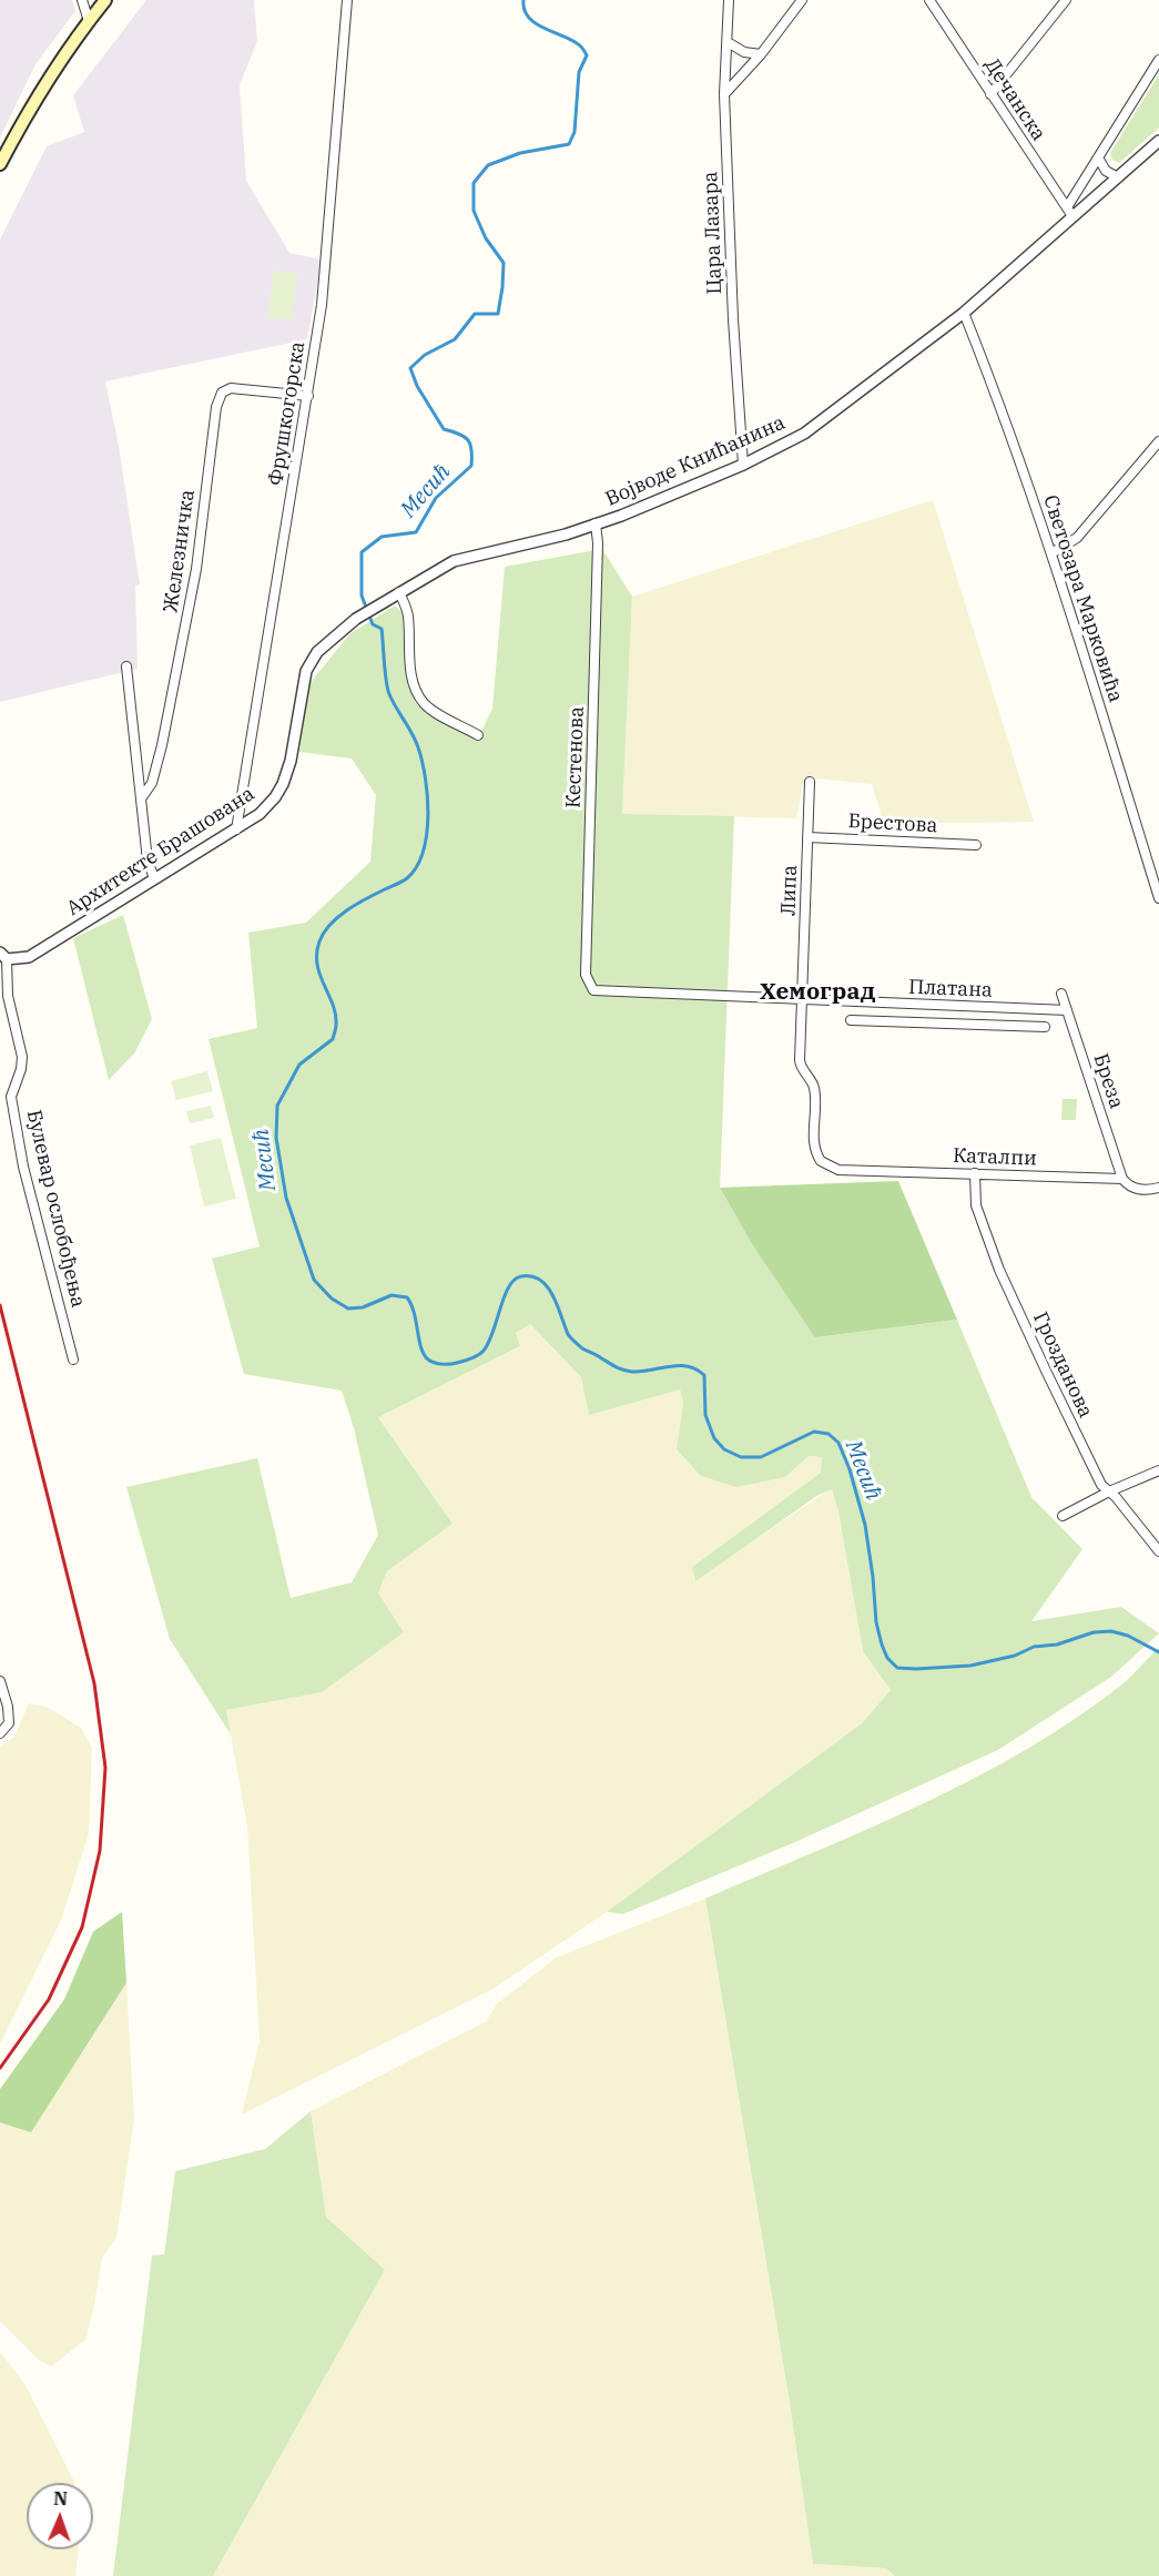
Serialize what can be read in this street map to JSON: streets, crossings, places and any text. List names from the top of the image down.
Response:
{
  "streets": {
    "street": [
      "Дечанска",
      "Цара Лазара",
      "Фрушкогорска",
      "Војводе Книћанина",
      "Железничка",
      "Светозара Марковића",
      "Кестенова",
      "Брестова",
      "Архитекте Брашована",
      "Липа",
      "Платана",
      "Бреза",
      "Каталпи",
      "Булевар ослобођења",
      "Грозданова"
    ]
  },
  "crossings": [
    ["Дечанска", "Војводе Книћанина"],
    ["Цара Лазара", "Војводе Книћанина"],
    ["Фрушкогорска", "Железничка"],
    ["Фрушкогорска", "Архитекте Брашована"],
    ["Војводе Книћанина", "Светозара Марковића"],
    ["Војводе Книћанина", "Кестенова"],
    ["Војводе Книћанина", "Архитекте Брашована"],
    ["Кестенова", "Платана"],
    ["Брестова", "Липа"],
    ["Архитекте Брашована", "Булевар ослобођења"],
    ["Липа", "Платана"],
    ["Липа", "Каталпи"],
    ["Платана", "Бреза"],
    ["Бреза", "Каталпи"],
    ["Каталпи", "Грозданова"]
  ],
  "districts": ["Хемоград"],
  "water": ["Месић"],
  "north": "top"
}
